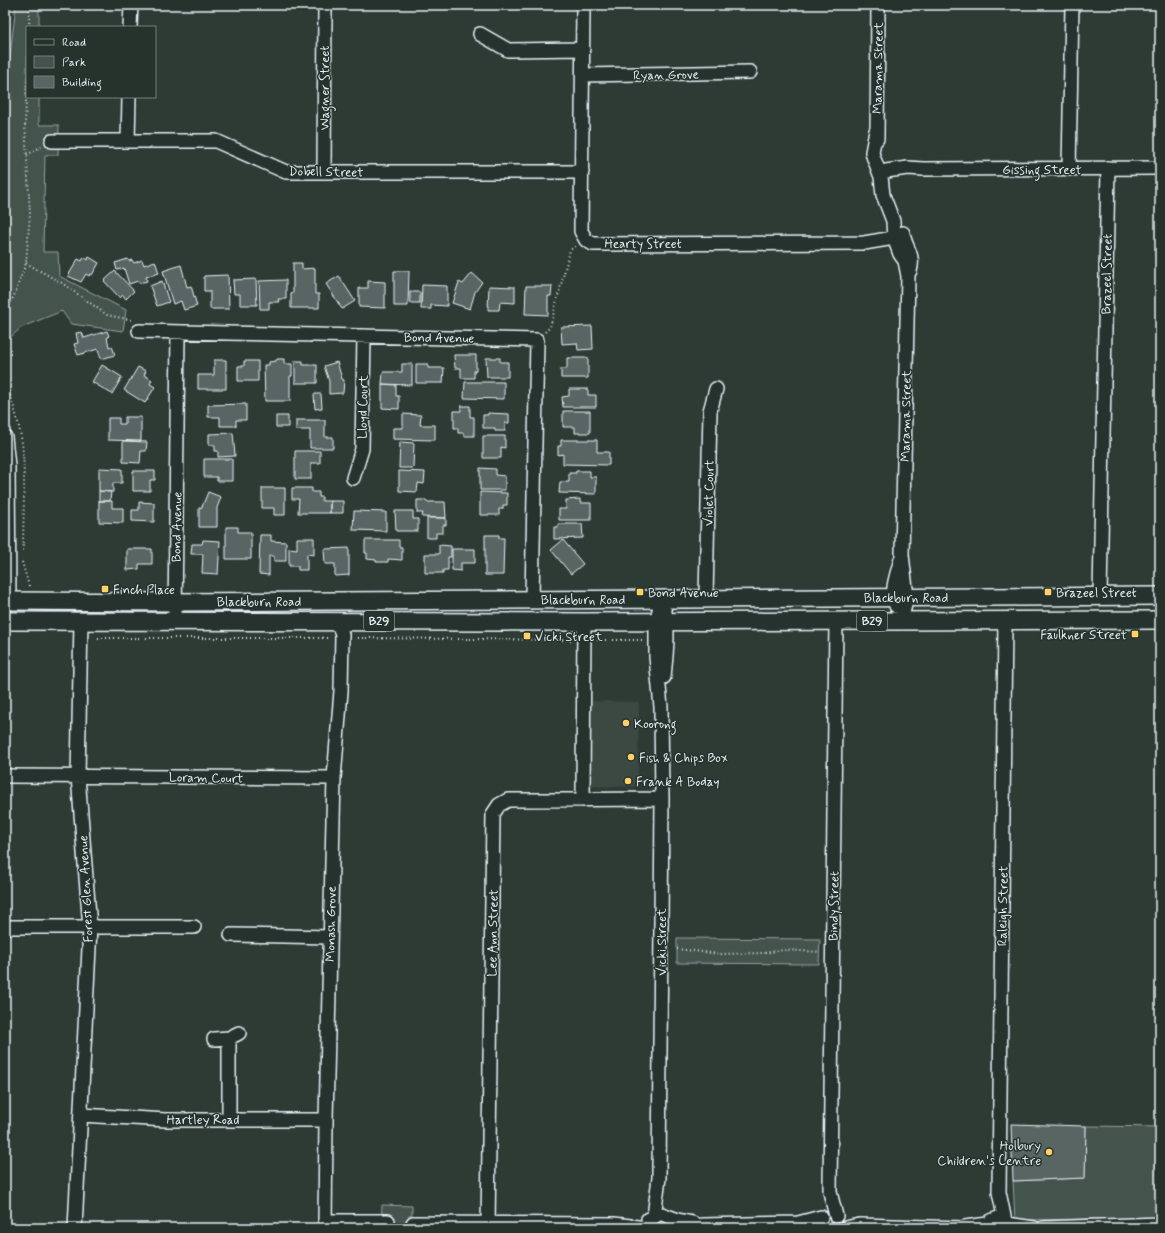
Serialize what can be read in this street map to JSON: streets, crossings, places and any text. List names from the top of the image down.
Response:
{
  "streets": {
    "main road": ["Blackburn Road", "B29"],
    "street": [
      "Marama Street",
      "Ryan Grove",
      "Wagner Street",
      "Gissing Street",
      "Dobell Street",
      "Hearty Street",
      "Brazeel Street",
      "Bond Avenue",
      "Lloyd Court",
      "Violet Court",
      "Loram Court",
      "Forest Glen Avenue",
      "Bindy Street",
      "Raleigh Street",
      "Monash Grove",
      "Lee Ann Street",
      "Vicki Street",
      "Hartley Road"
    ]
  },
  "crossings": [
    ["Marama Street", "Gissing Street"],
    ["Marama Street", "Hearty Street"],
    ["Marama Street", "Blackburn Road"],
    ["Ryan Grove", "Hearty Street"],
    ["Wagner Street", "Dobell Street"],
    ["Gissing Street", "Brazeel Street"],
    ["Dobell Street", "Hearty Street"],
    ["Brazeel Street", "Blackburn Road"],
    ["Bond Avenue", "Lloyd Court"],
    ["Bond Avenue", "Blackburn Road"],
    ["Violet Court", "Blackburn Road"],
    ["Blackburn Road", "Forest Glen Avenue"],
    ["Blackburn Road", "Bindy Street"],
    ["Blackburn Road", "Raleigh Street"],
    ["Blackburn Road", "Monash Grove"],
    ["Blackburn Road", "Vicki Street"],
    ["Loram Court", "Forest Glen Avenue"],
    ["Loram Court", "Monash Grove"],
    ["Forest Glen Avenue", "Hartley Road"],
    ["Monash Grove", "Hartley Road"],
    ["Lee Ann Street", "Vicki Street"]
  ],
  "places": {
    "transit": [
      "Finch Place",
      "Bond Avenue",
      "Brazeel Street",
      "Faulkner Street",
      "Vicki Street"
    ],
    "other": [
      "Koorong",
      "Fish & Chips Box",
      "Frank A Boday",
      "Holbury Children's Centre"
    ]
  },
  "legend": ["Road", "Park", "Building"]
}
